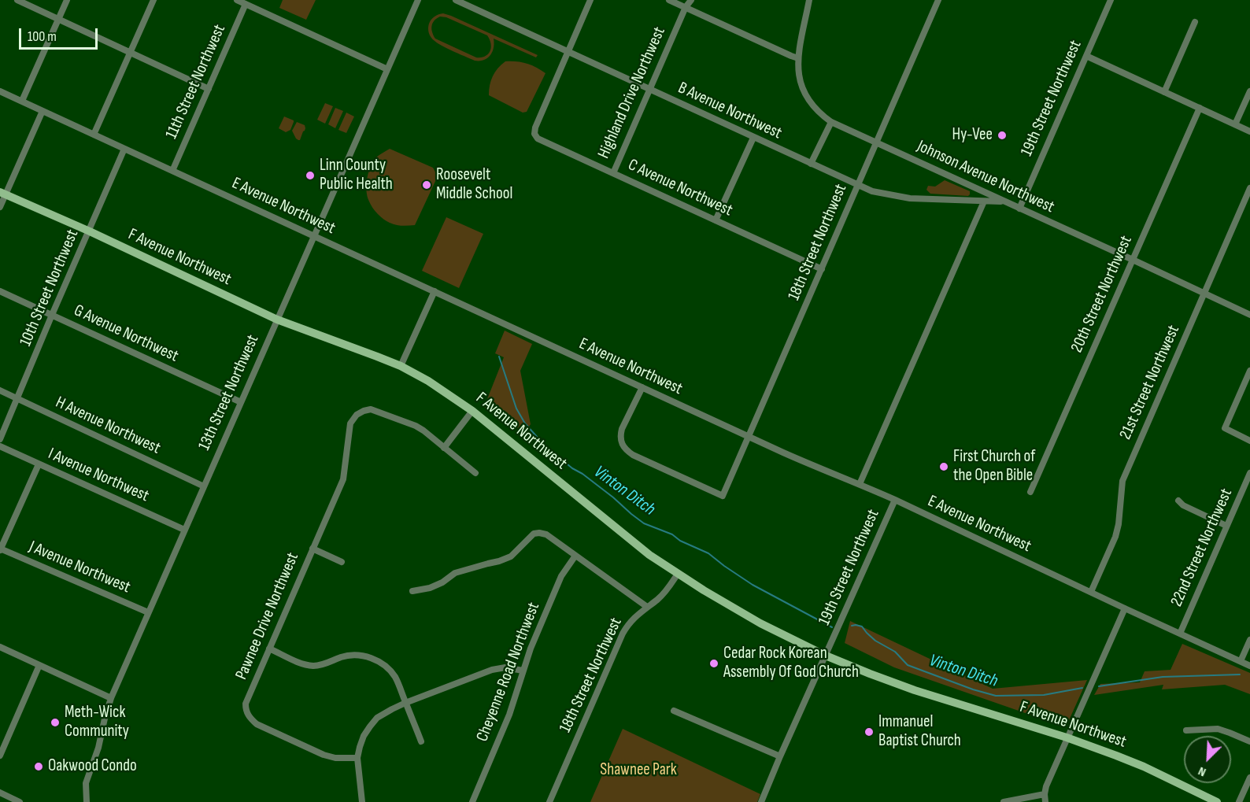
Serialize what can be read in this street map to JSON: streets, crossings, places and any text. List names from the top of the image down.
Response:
{
  "streets": {
    "main road": ["F Avenue Northwest"],
    "street": [
      "11th Street Northwest",
      "Highland Drive Northwest",
      "19th Street Northwest",
      "B Avenue Northwest",
      "Johnson Avenue Northwest",
      "C Avenue Northwest",
      "E Avenue Northwest",
      "18th Street Northwest",
      "10th Street Northwest",
      "20th Street Northwest",
      "G Avenue Northwest",
      "21st Street Northwest",
      "13th Street Northwest",
      "H Avenue Northwest",
      "I Avenue Northwest",
      "22nd Street Northwest",
      "J Avenue Northwest",
      "Pawnee Drive Northwest",
      "Cheyenne Road Northwest"
    ]
  },
  "crossings": [
    ["11th Street Northwest", "E Avenue Northwest"],
    ["Highland Drive Northwest", "B Avenue Northwest"],
    ["Highland Drive Northwest", "C Avenue Northwest"],
    ["19th Street Northwest", "B Avenue Northwest"],
    ["19th Street Northwest", "Johnson Avenue Northwest"],
    ["19th Street Northwest", "E Avenue Northwest"],
    ["19th Street Northwest", "F Avenue Northwest"],
    ["B Avenue Northwest", "Johnson Avenue Northwest"],
    ["B Avenue Northwest", "C Avenue Northwest"],
    ["B Avenue Northwest", "18th Street Northwest"],
    ["Johnson Avenue Northwest", "18th Street Northwest"],
    ["Johnson Avenue Northwest", "20th Street Northwest"],
    ["Johnson Avenue Northwest", "21st Street Northwest"],
    ["C Avenue Northwest", "18th Street Northwest"],
    ["E Avenue Northwest", "18th Street Northwest"],
    ["E Avenue Northwest", "10th Street Northwest"],
    ["E Avenue Northwest", "21st Street Northwest"],
    ["E Avenue Northwest", "13th Street Northwest"],
    ["E Avenue Northwest", "22nd Street Northwest"],
    ["18th Street Northwest", "F Avenue Northwest"],
    ["F Avenue Northwest", "10th Street Northwest"],
    ["F Avenue Northwest", "13th Street Northwest"],
    ["10th Street Northwest", "G Avenue Northwest"],
    ["10th Street Northwest", "H Avenue Northwest"],
    ["G Avenue Northwest", "13th Street Northwest"],
    ["13th Street Northwest", "H Avenue Northwest"],
    ["13th Street Northwest", "I Avenue Northwest"],
    ["13th Street Northwest", "J Avenue Northwest"]
  ],
  "water": ["Vinton Ditch"],
  "parks": ["Shawnee Park"],
  "places": [
    "Hy-Vee",
    "Linn County Public Health",
    "Roosevelt Middle School",
    "First Church of the Open Bible",
    "Cedar Rock Korean Assembly Of God Church",
    "Meth-Wick Community",
    "Immanuel Baptist Church",
    "Oakwood Condo"
  ],
  "scale_bar": "100 m",
  "north": "bottom left"
}
